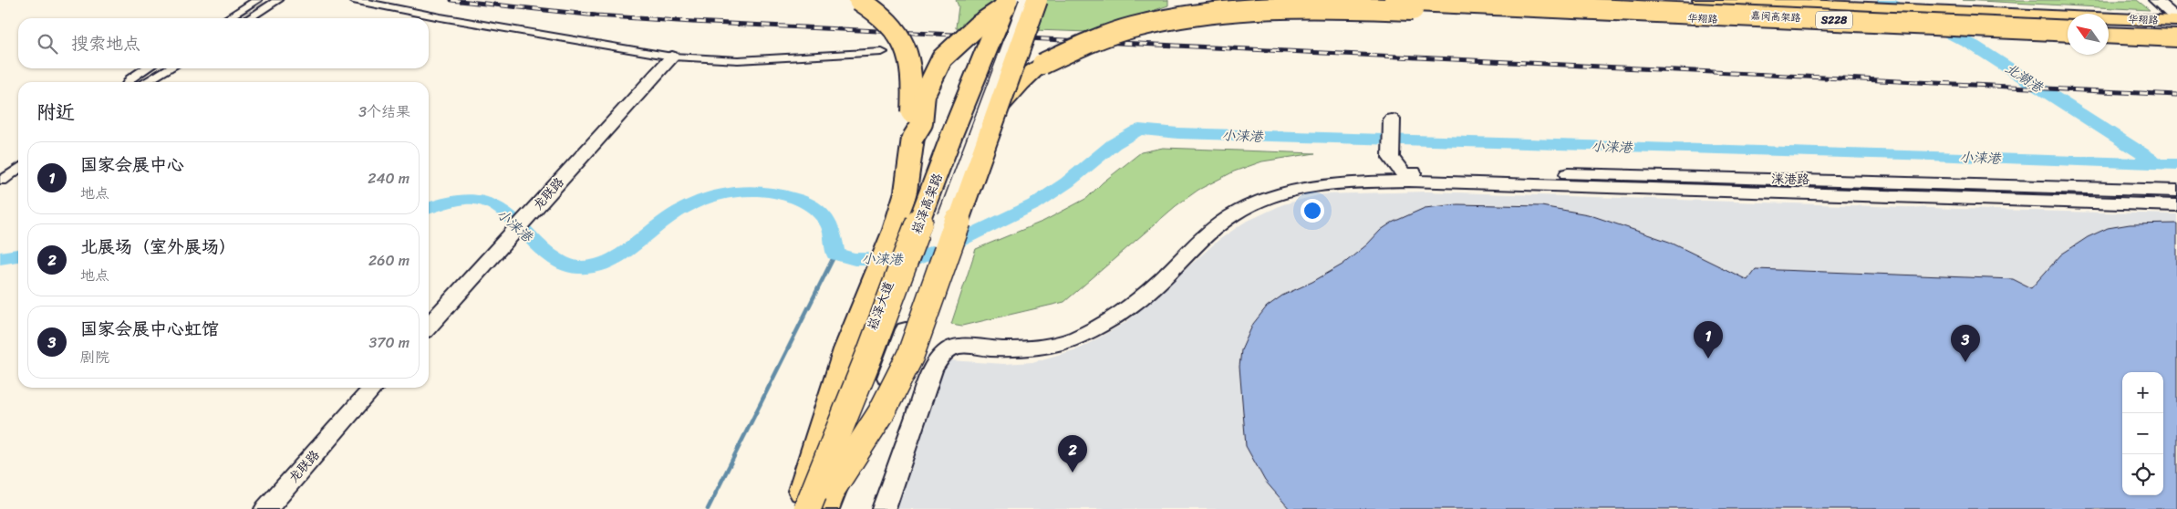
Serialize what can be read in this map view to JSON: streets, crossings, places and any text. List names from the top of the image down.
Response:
{
  "streets": {
    "highway": ["嘉闵高架路", "S228", "崧泽高架路"],
    "main road": [
      "华翔路",
      "涞港路",
      "龙联路",
      "崧泽大道"
    ]
  },
  "water": ["北潮港", "小涞港"],
  "north": "top left",
  "page": {
    "search": "搜索地点",
    "heading": ["附近", "3个结果"],
    "list": [
      {
        "mark": "1",
        "name": "国家会展中心",
        "note": "地点",
        "value": "240 m"
      },
      {
        "mark": "2",
        "name": "北展场（室外展场）",
        "note": "地点",
        "value": "260 m"
      },
      {
        "mark": "3",
        "name": "国家会展中心虹馆",
        "note": "剧院",
        "value": "370 m"
      }
    ],
    "pins": ["1", "3", "2"],
    "map_buttons": ["+", "−"]
  }
}
